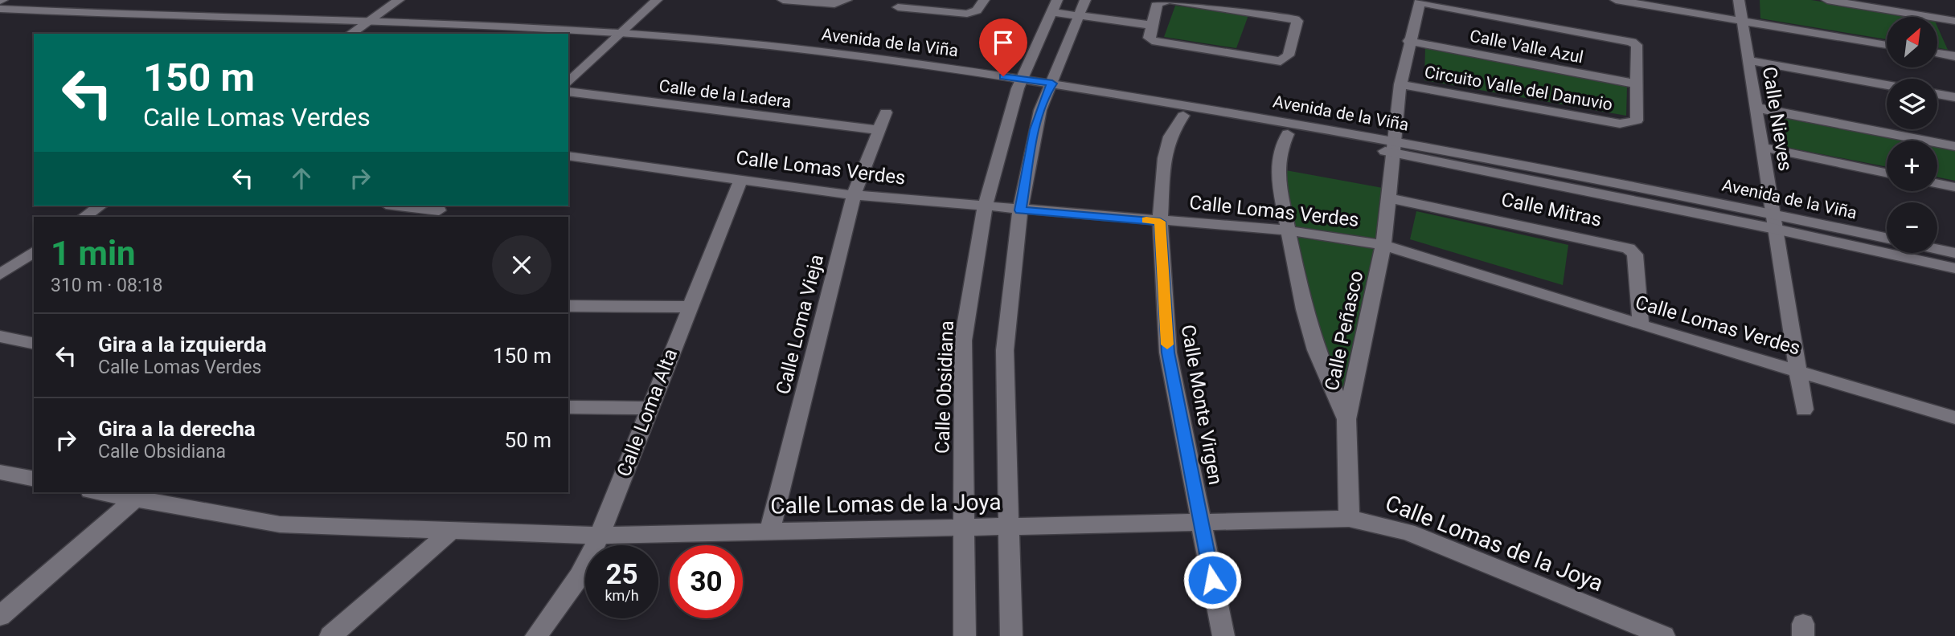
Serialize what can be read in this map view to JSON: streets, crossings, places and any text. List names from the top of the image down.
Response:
{
  "streets": {
    "street": [
      "Avenida de la Viña",
      "Calle Valle Azul",
      "Circuito Valle del Danuvio",
      "Calle de la Ladera",
      "Calle Nieves",
      "Calle Lomas Verdes",
      "Calle Mitras",
      "Calle Loma Vieja",
      "Calle Peñasco",
      "Calle Obsidiana",
      "Calle Monte Virgen",
      "Calle Loma Alta",
      "Calle Lomas de la Joya"
    ]
  },
  "crossings": [
    ["Avenida de la Viña", "Calle Nieves"],
    ["Avenida de la Viña", "Calle Peñasco"],
    ["Avenida de la Viña", "Calle Obsidiana"],
    ["Avenida de la Viña", "Calle Monte Virgen"],
    ["Calle Valle Azul", "Circuito Valle del Danuvio"],
    ["Calle Valle Azul", "Calle Peñasco"],
    ["Circuito Valle del Danuvio", "Calle Peñasco"],
    ["Calle de la Ladera", "Calle Loma Vieja"],
    ["Calle Nieves", "Calle Lomas Verdes"],
    ["Calle Lomas Verdes", "Calle Mitras"],
    ["Calle Lomas Verdes", "Calle Loma Vieja"],
    ["Calle Lomas Verdes", "Calle Peñasco"],
    ["Calle Lomas Verdes", "Calle Obsidiana"],
    ["Calle Lomas Verdes", "Calle Monte Virgen"],
    ["Calle Lomas Verdes", "Calle Loma Alta"],
    ["Calle Mitras", "Calle Peñasco"],
    ["Calle Loma Vieja", "Calle Lomas de la Joya"],
    ["Calle Peñasco", "Calle Lomas de la Joya"],
    ["Calle Obsidiana", "Calle Lomas de la Joya"],
    ["Calle Monte Virgen", "Calle Lomas de la Joya"],
    ["Calle Loma Alta", "Calle Lomas de la Joya"]
  ],
  "north": "top right",
  "page": {
    "map_buttons": ["+", "−"],
    "turn": ["150 m", "Calle Lomas Verdes"],
    "heading": ["1 min", "310 m · 08:18"],
    "list": [
      {
        "name": "Gira a la izquierda",
        "note": "Calle Lomas Verdes",
        "value": "150 m"
      },
      {
        "name": "Gira a la derecha",
        "note": "Calle Obsidiana",
        "value": "50 m"
      }
    ],
    "speed": "25 km/h",
    "limit": "30"
  }
}
